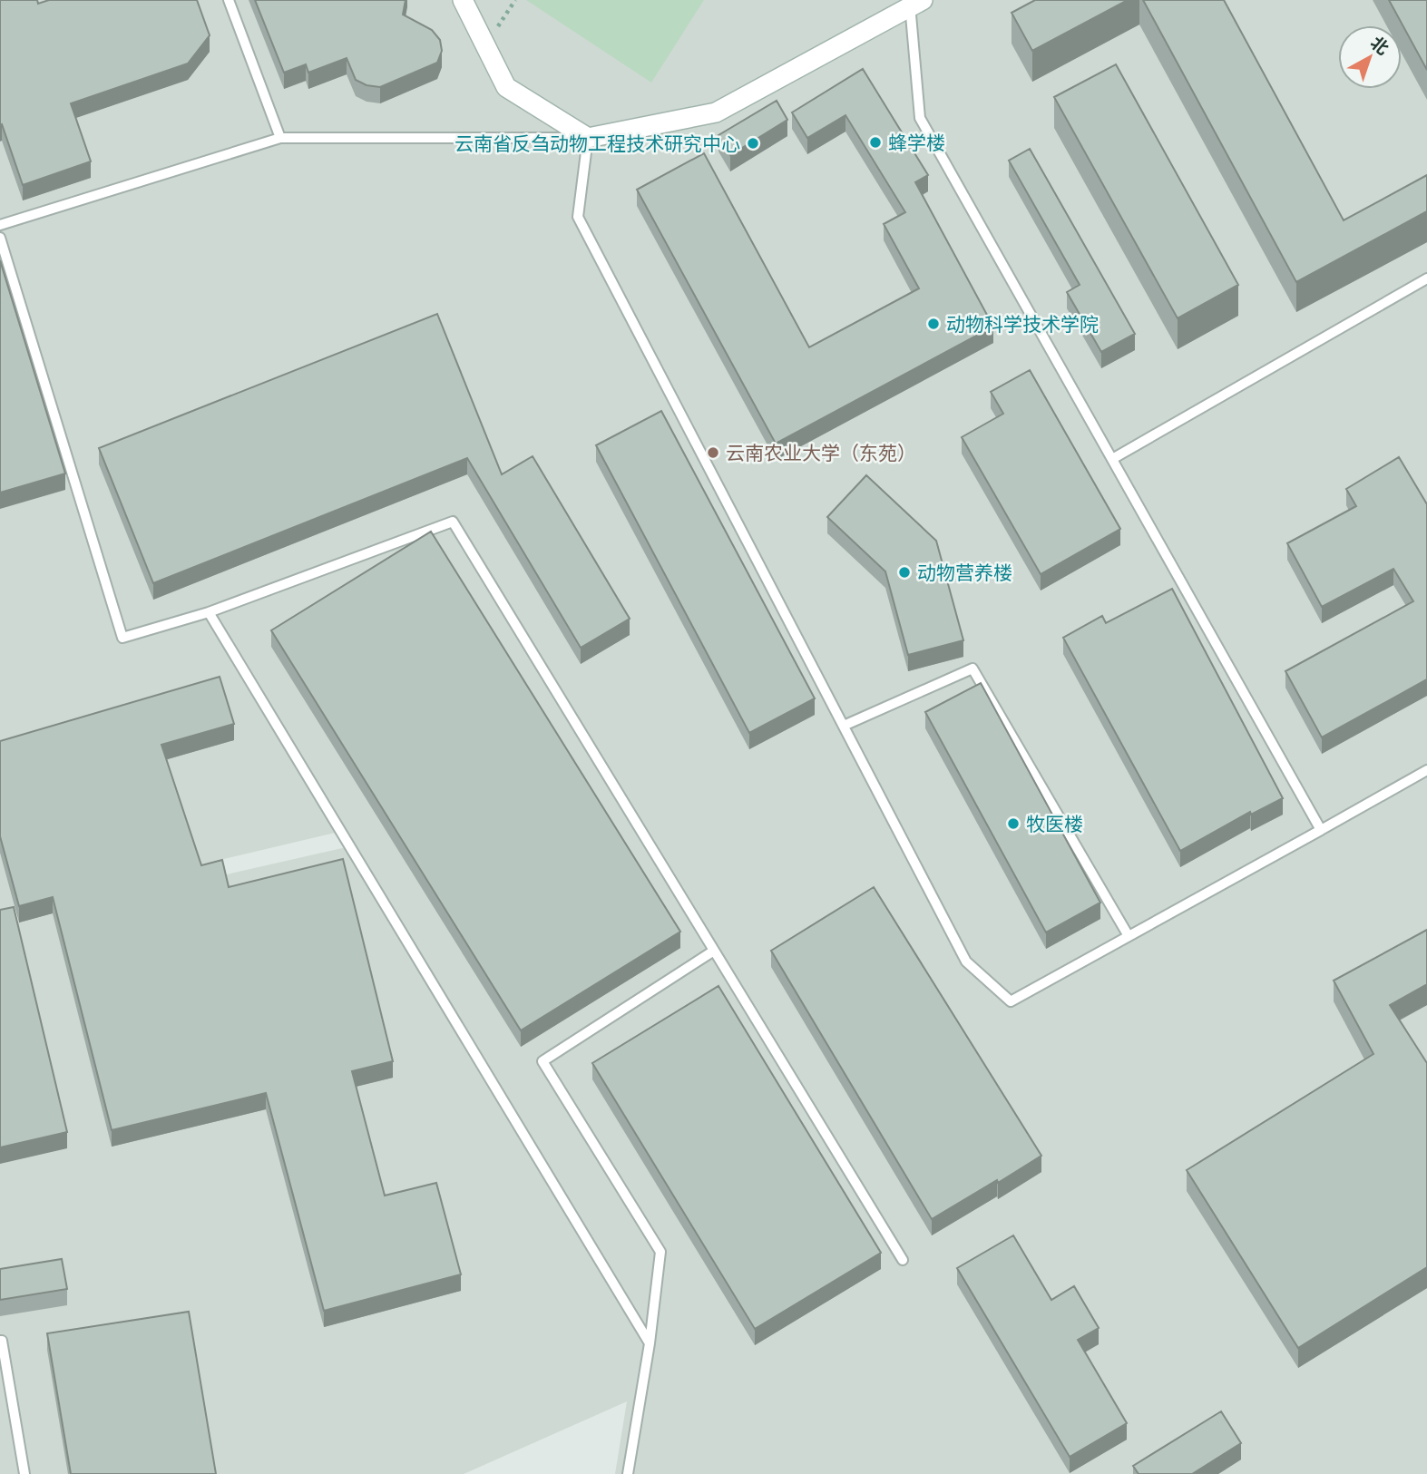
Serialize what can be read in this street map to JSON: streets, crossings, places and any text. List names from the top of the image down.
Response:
{
  "places": [
    "蜂学楼",
    "云南省反刍动物工程技术研究中心",
    "动物科学技术学院",
    "云南农业大学（东苑）",
    "动物营养楼",
    "牧医楼"
  ],
  "north": "top right"
}
